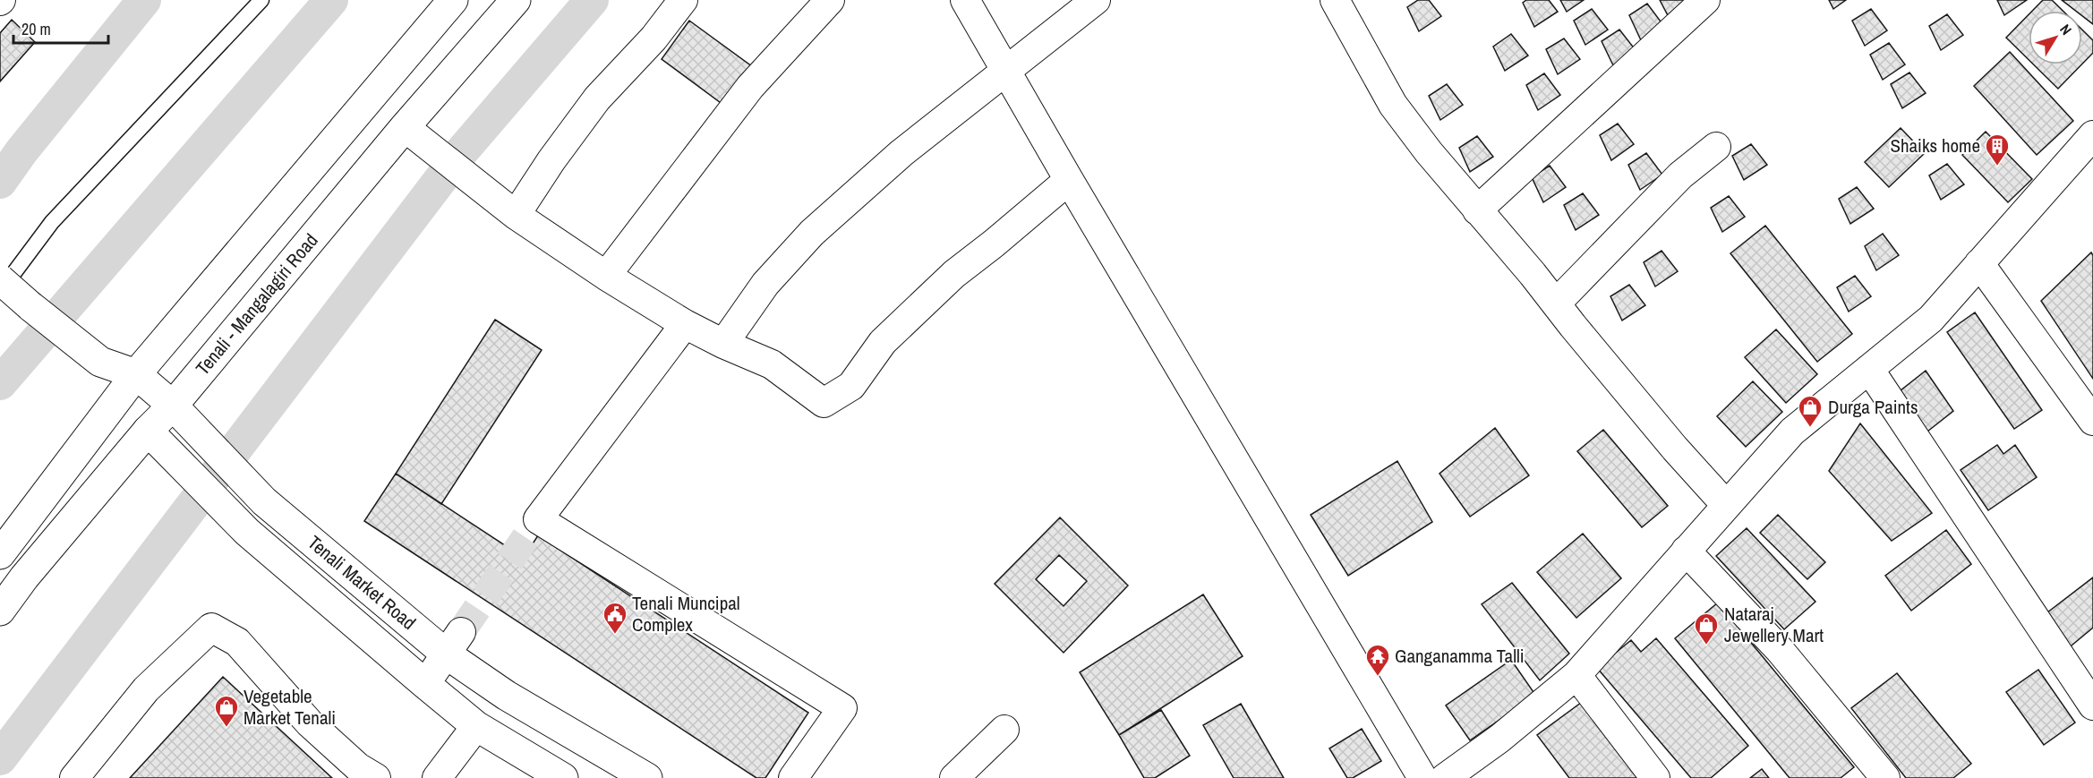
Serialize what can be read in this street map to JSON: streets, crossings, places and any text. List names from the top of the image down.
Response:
{
  "streets": {
    "main road": ["Tenali - Mangalagiri Road", "Tenali Market Road"]
  },
  "crossings": [
    ["Tenali - Mangalagiri Road", "Tenali Market Road"]
  ],
  "places": {
    "building": ["Shaiks home"],
    "shop": ["Durga Paints", "Nataraj Jewellery Mart", "Vegetable Market Tenali"],
    "public building": ["Tenali Muncipal Complex"],
    "temple": ["Ganganamma Talli"]
  },
  "scale_bar": "20 m",
  "north": "top right"
}
